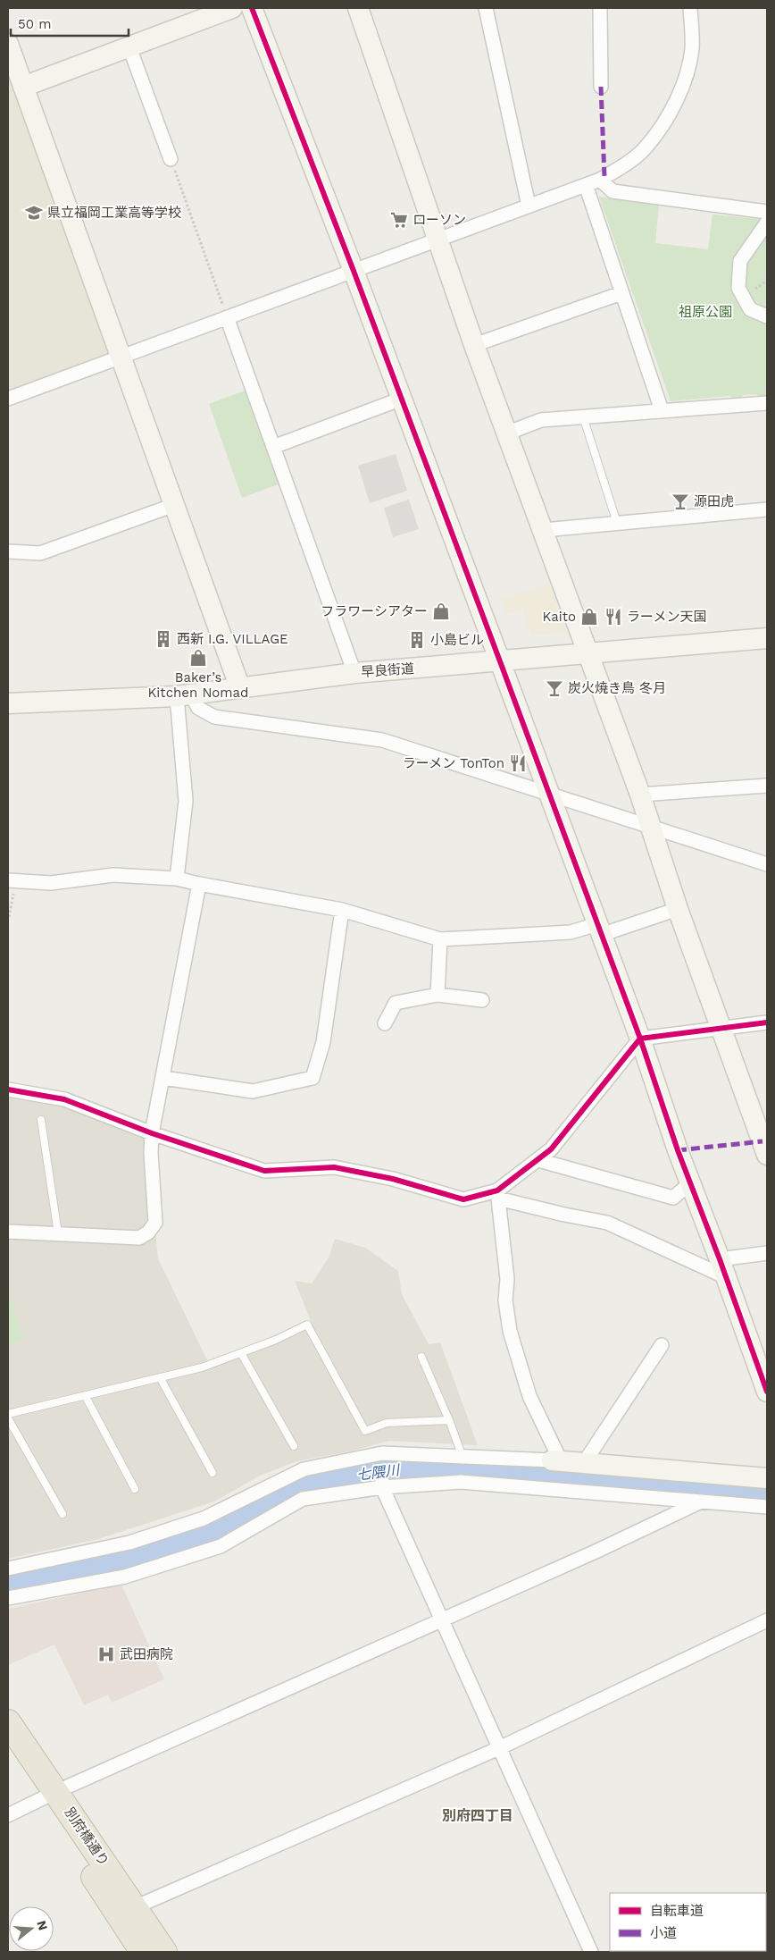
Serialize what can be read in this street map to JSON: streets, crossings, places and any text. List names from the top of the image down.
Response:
{
  "streets": {
    "highway": ["別府橋通り"],
    "street": ["早良街道"]
  },
  "districts": ["別府四丁目"],
  "water": ["七隈川"],
  "parks": ["祖原公園"],
  "places": {
    "school or university": ["県立福岡工業高等学校"],
    "supermarket": ["ローソン"],
    "bar": ["源田虎", "炭火焼き鳥 冬月"],
    "shop": ["フラワーシアター", "Kaito", "Baker’s Kitchen Nomad"],
    "restaurant": ["ラーメン天国", "ラーメン TonTon"],
    "building": ["西新 I.G. VILLAGE", "小島ビル"],
    "hospital": ["武田病院"]
  },
  "legend": ["自転車道", "小道"],
  "scale_bar": "50 m",
  "north": "right"
}
